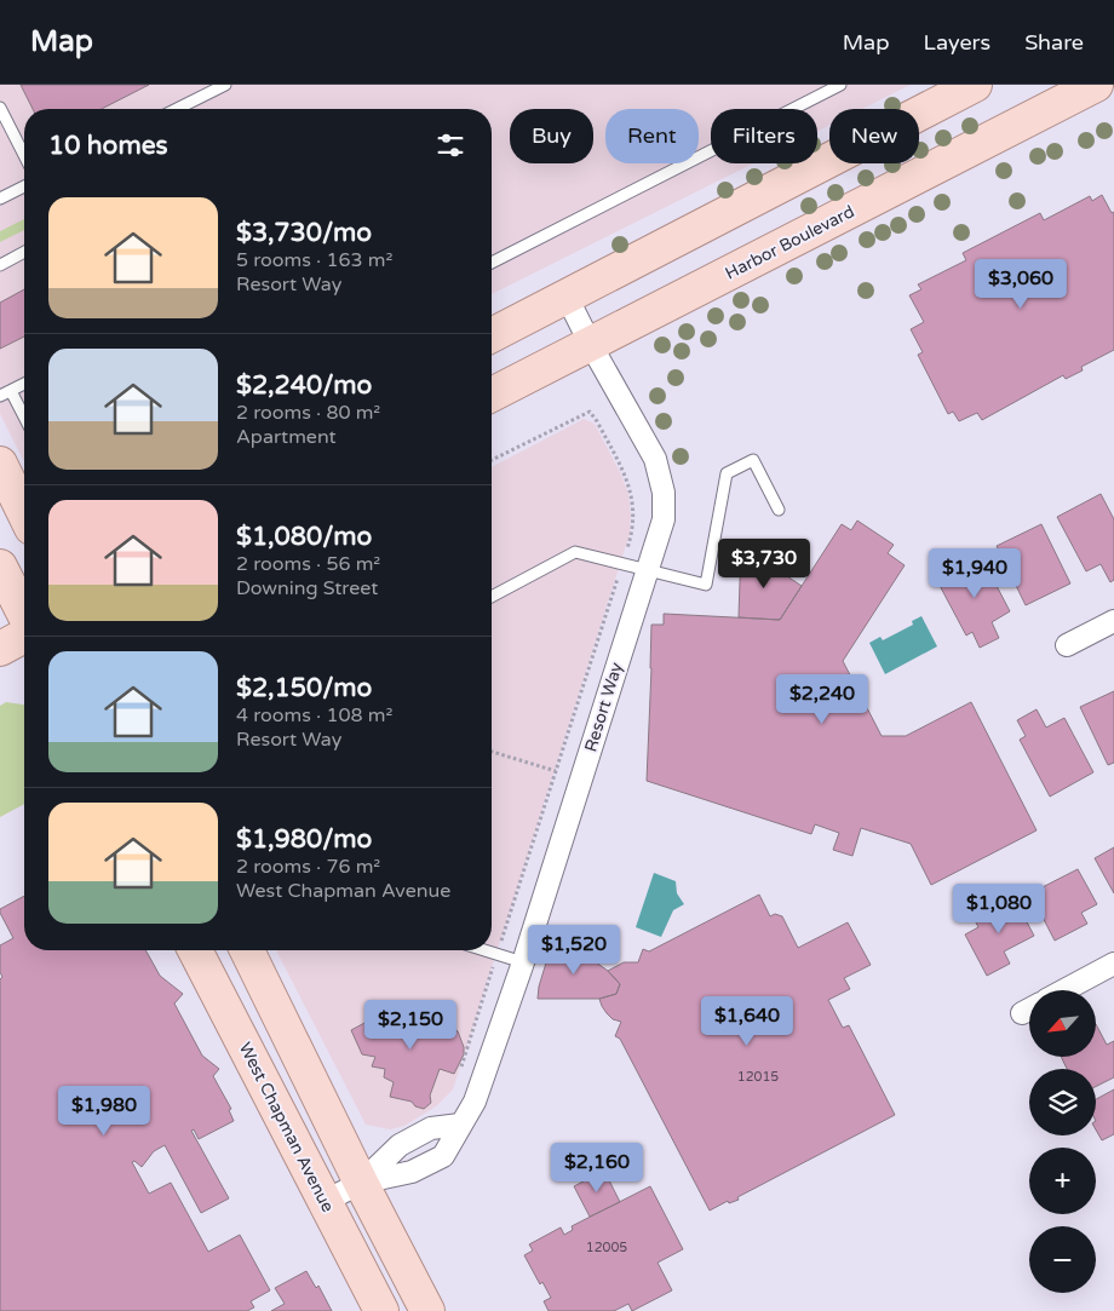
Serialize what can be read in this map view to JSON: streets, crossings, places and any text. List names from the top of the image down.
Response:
{
  "streets": {
    "main road": ["Harbor Boulevard", "West Chapman Avenue"],
    "street": ["Resort Way"]
  },
  "crossings": [
    ["Harbor Boulevard", "Resort Way"],
    ["Resort Way", "West Chapman Avenue"]
  ],
  "house_numbers": ["12015", "12005"],
  "north": "bottom left",
  "page": {
    "header": "Map",
    "nav": ["Map", "Layers", "Share"],
    "chip": [
      "Buy",
      "Rent",
      "Filters",
      "New"
    ],
    "heading": "10 homes",
    "list": [
      {
        "name": "$3,730/mo",
        "note": "5 rooms · 163 m² · Resort Way"
      },
      {
        "name": "$2,240/mo",
        "note": "2 rooms · 80 m² · Apartment"
      },
      {
        "name": "$1,080/mo",
        "note": "2 rooms · 56 m² · Downing Street"
      },
      {
        "name": "$2,150/mo",
        "note": "4 rooms · 108 m² · Resort Way"
      },
      {
        "name": "$1,980/mo",
        "note": "2 rooms · 76 m² · West Chapman Avenue"
      }
    ],
    "price": [
      "$3,060",
      "$3,730",
      "$1,940",
      "$2,240",
      "$1,080",
      "$1,520",
      "$1,640",
      "$2,150",
      "$1,980",
      "$2,160"
    ],
    "map_buttons": ["+", "−"]
  }
}
